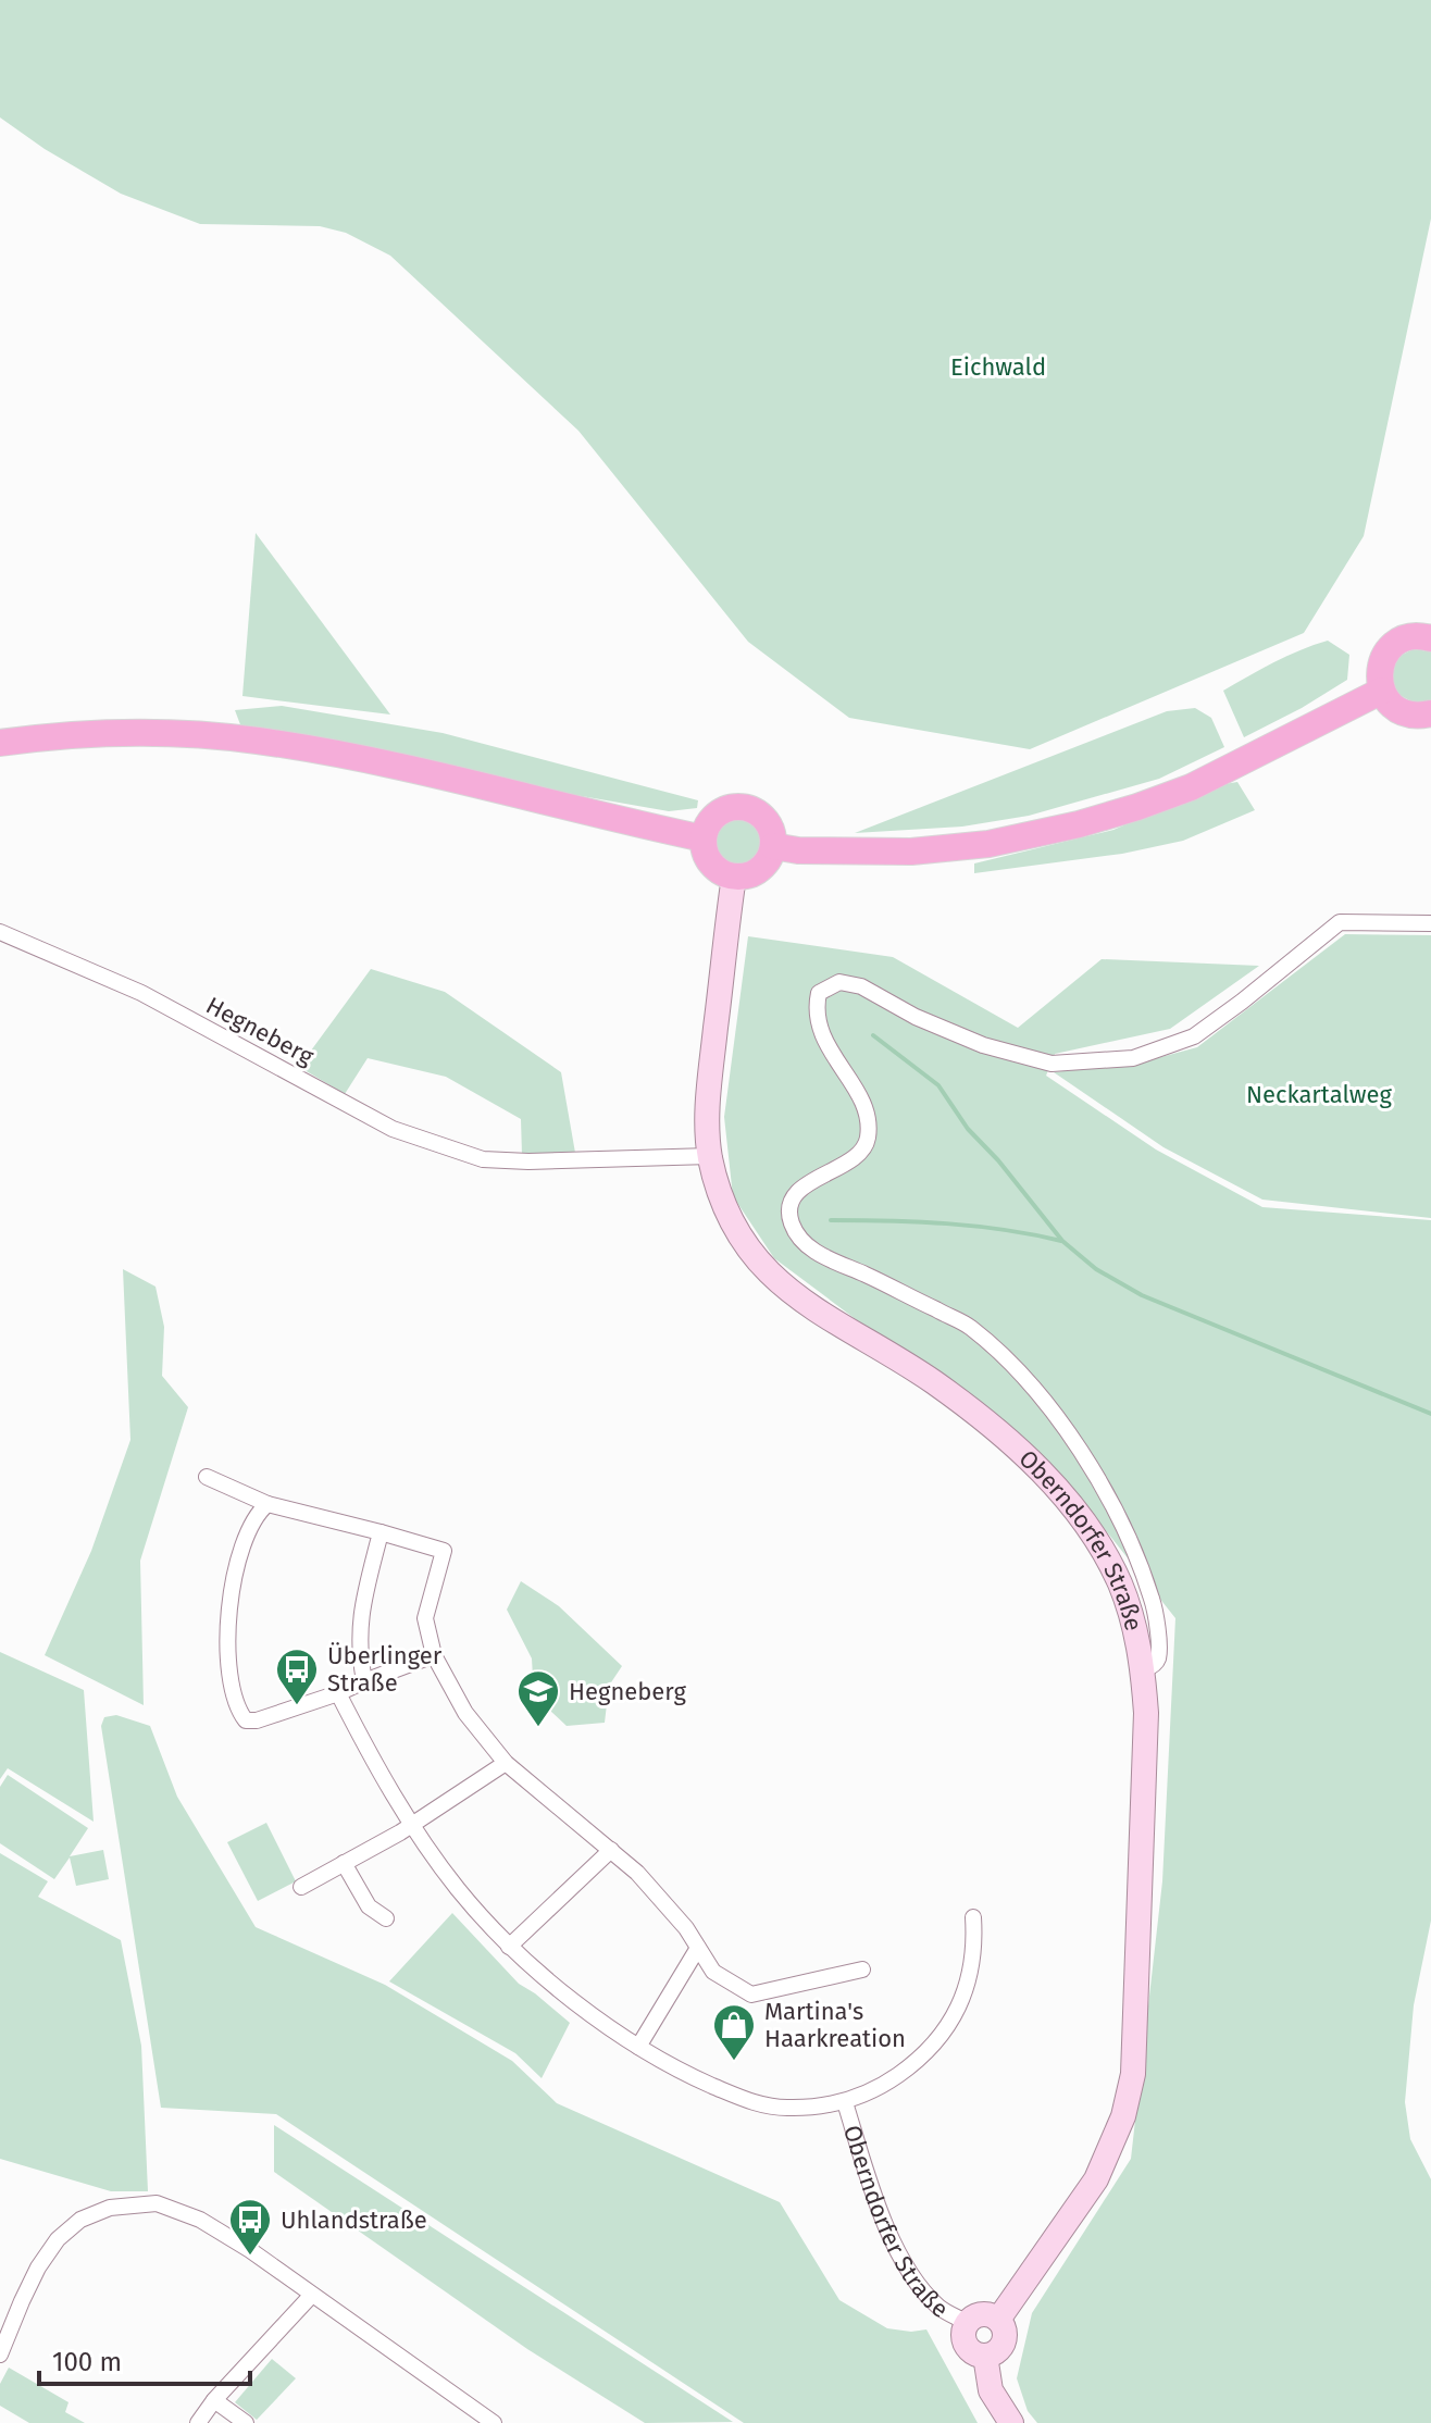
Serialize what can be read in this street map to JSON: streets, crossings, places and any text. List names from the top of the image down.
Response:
{
  "streets": {
    "street": ["Hegneberg", "Oberndorfer Straße"]
  },
  "crossings": [
    ["Hegneberg", "Oberndorfer Straße"]
  ],
  "parks": ["Eichwald", "Neckartalweg"],
  "places": {
    "bus stop": ["Überlinger Straße", "Uhlandstraße"],
    "school or university": ["Hegneberg"],
    "shop": ["Martina's Haarkreation"]
  },
  "scale_bar": "100 m"
}
